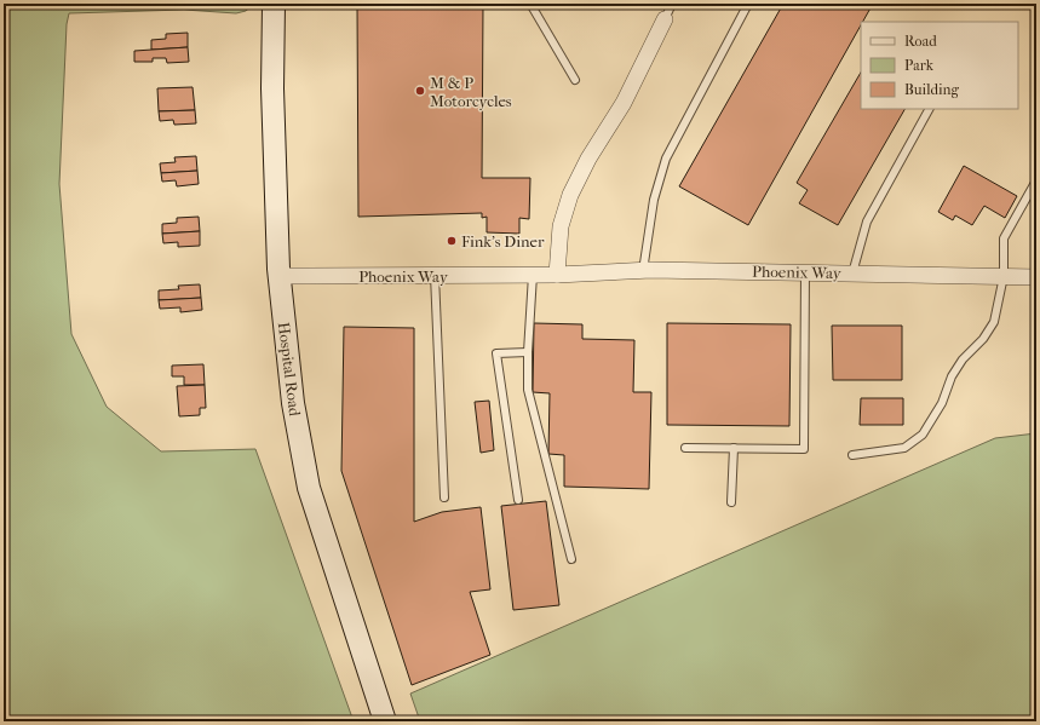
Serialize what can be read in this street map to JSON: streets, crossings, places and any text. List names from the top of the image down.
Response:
{
  "streets": {
    "street": ["Phoenix Way", "Hospital Road"]
  },
  "crossings": [
    ["Phoenix Way", "Hospital Road"]
  ],
  "places": ["M & P Motorcycles", "Fink's Diner"],
  "legend": ["Road", "Park", "Building"]
}
